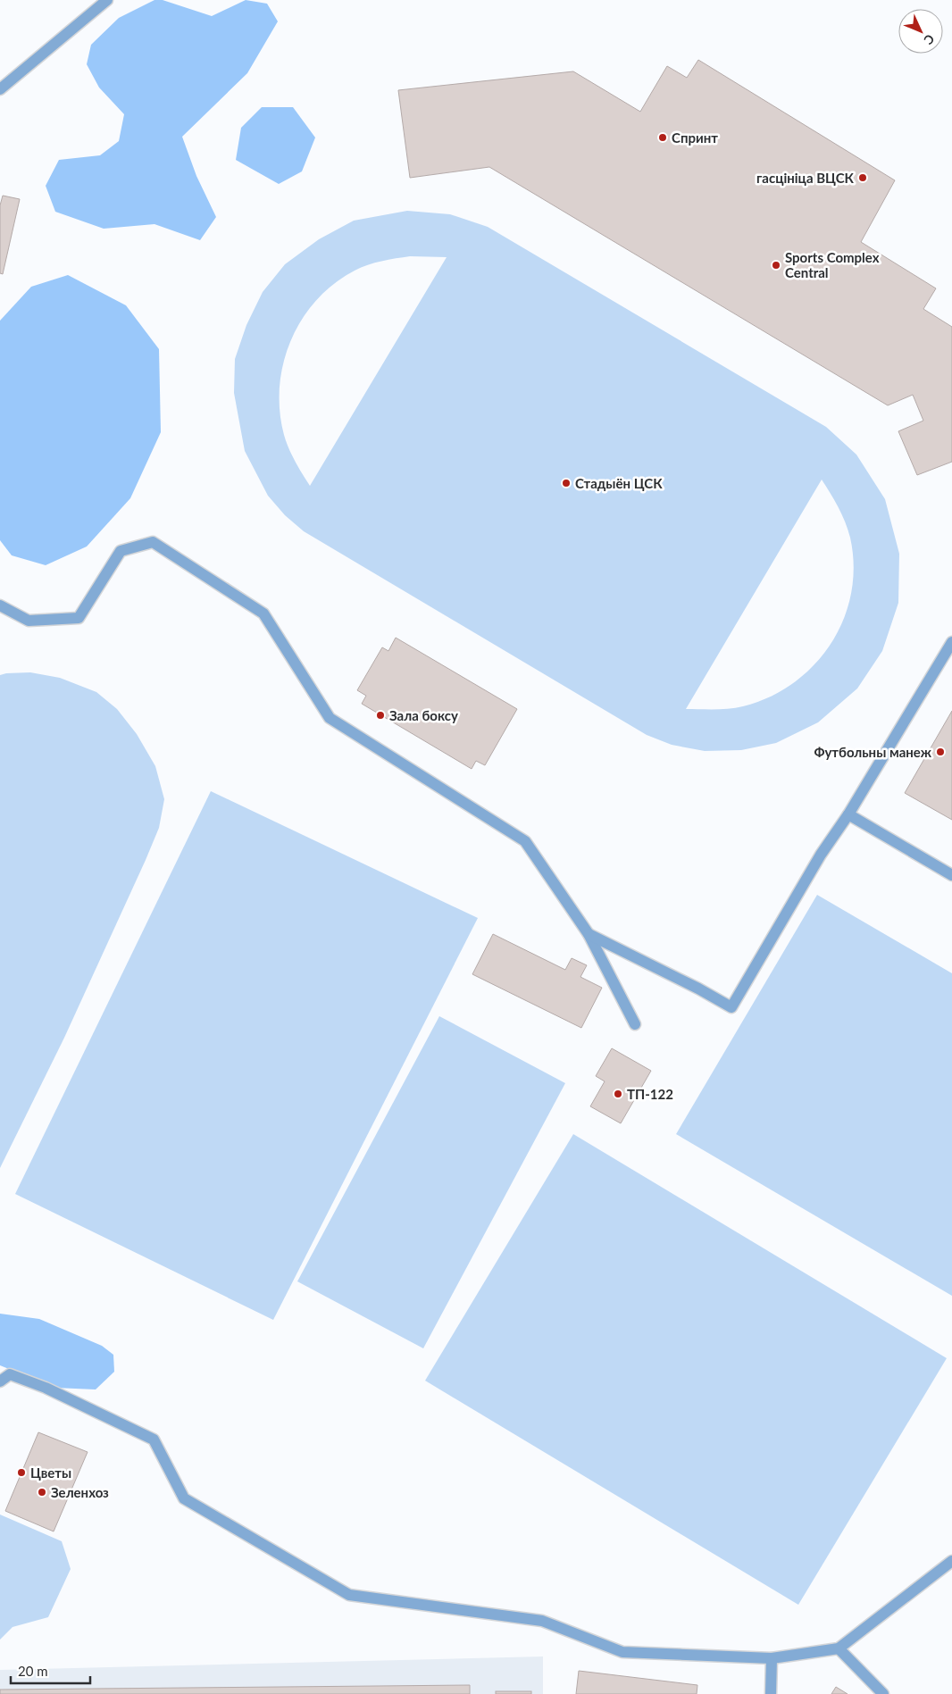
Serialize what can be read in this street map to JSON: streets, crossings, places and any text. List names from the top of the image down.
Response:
{
  "places": [
    "Спринт",
    "гасцініца ВЦСК",
    "Sports Complex Central",
    "Стадыён ЦСК",
    "Зала боксу",
    "Футбольны манеж",
    "ТП-122",
    "Цветы",
    "Зеленхоз"
  ],
  "scale_bar": "20 m",
  "north": "bottom right"
}
